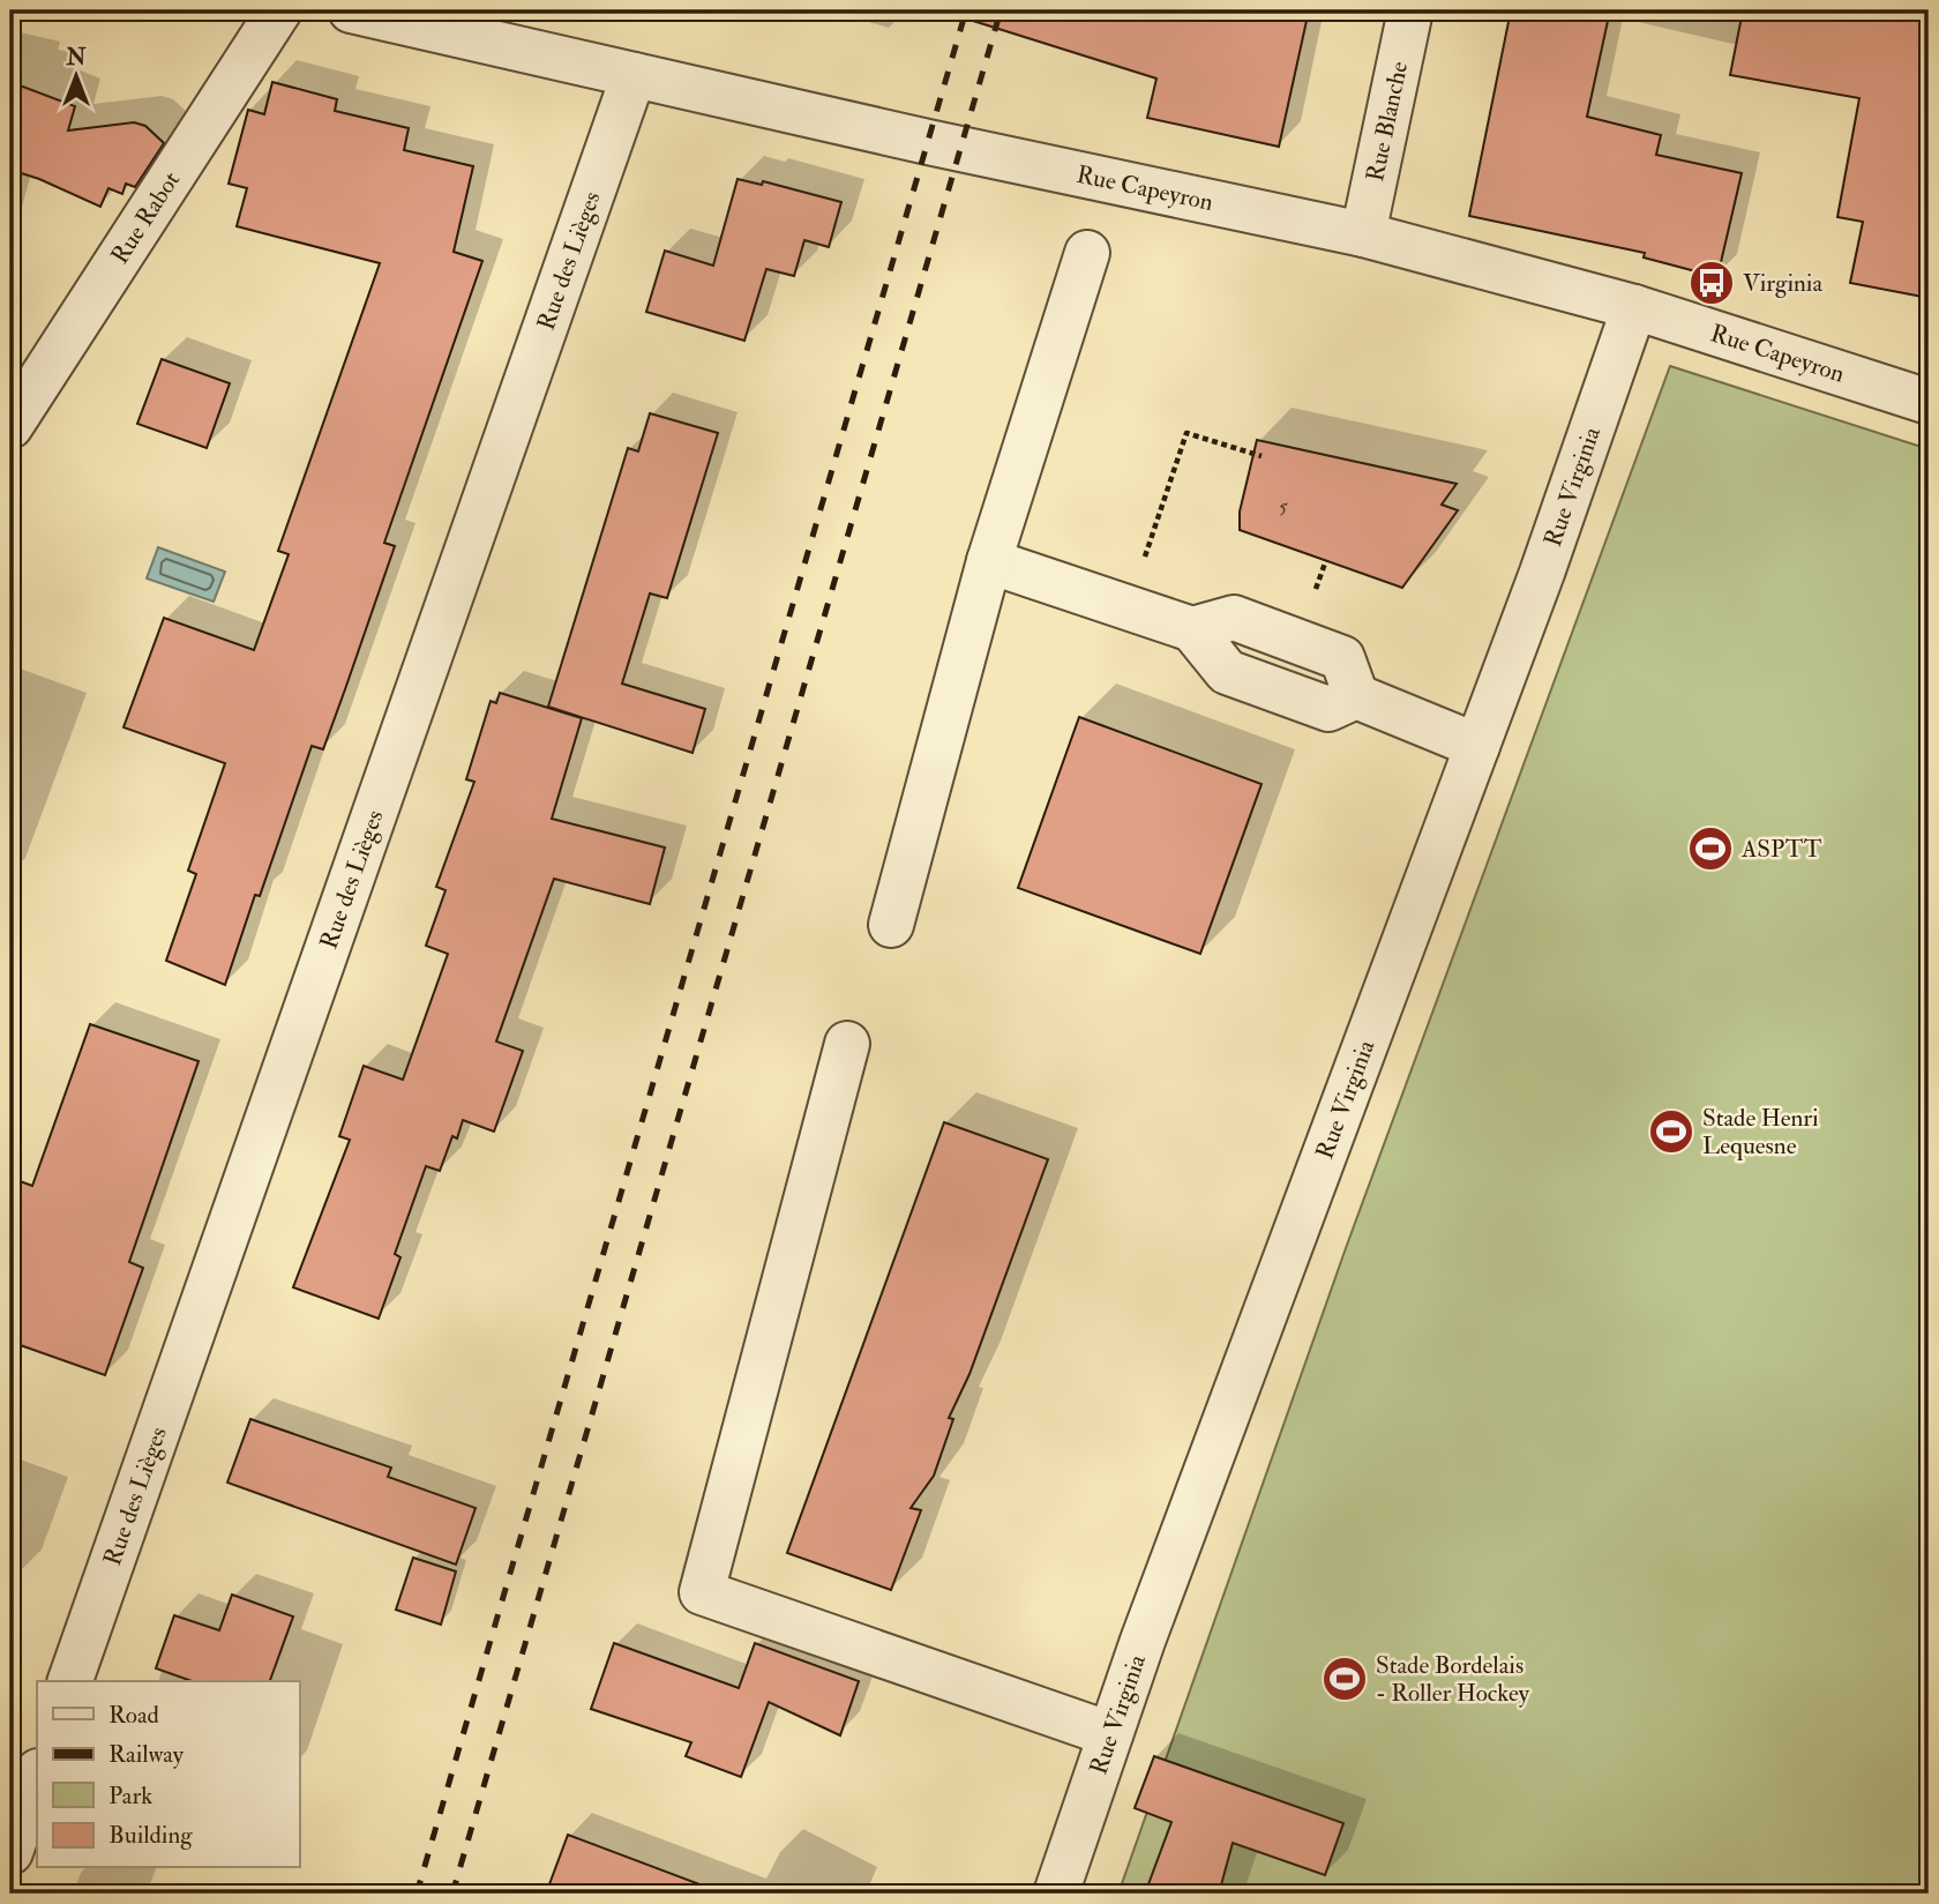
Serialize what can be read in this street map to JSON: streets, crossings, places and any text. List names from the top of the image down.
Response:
{
  "streets": {
    "street": [
      "Rue Blanche",
      "Rue Capeyron",
      "Rue Rabot",
      "Rue des Lièges",
      "Rue Virginia"
    ]
  },
  "crossings": [
    ["Rue Blanche", "Rue Capeyron"],
    ["Rue Capeyron", "Rue des Lièges"],
    ["Rue Capeyron", "Rue Virginia"]
  ],
  "places": {
    "bus stop": ["Virginia"],
    "sports": ["ASPTT", "Stade Henri Lequesne", "Stade Bordelais - Roller Hockey"]
  },
  "house_numbers": ["5"],
  "legend": [
    "Road",
    "Railway",
    "Park",
    "Building"
  ],
  "north": "top"
}
